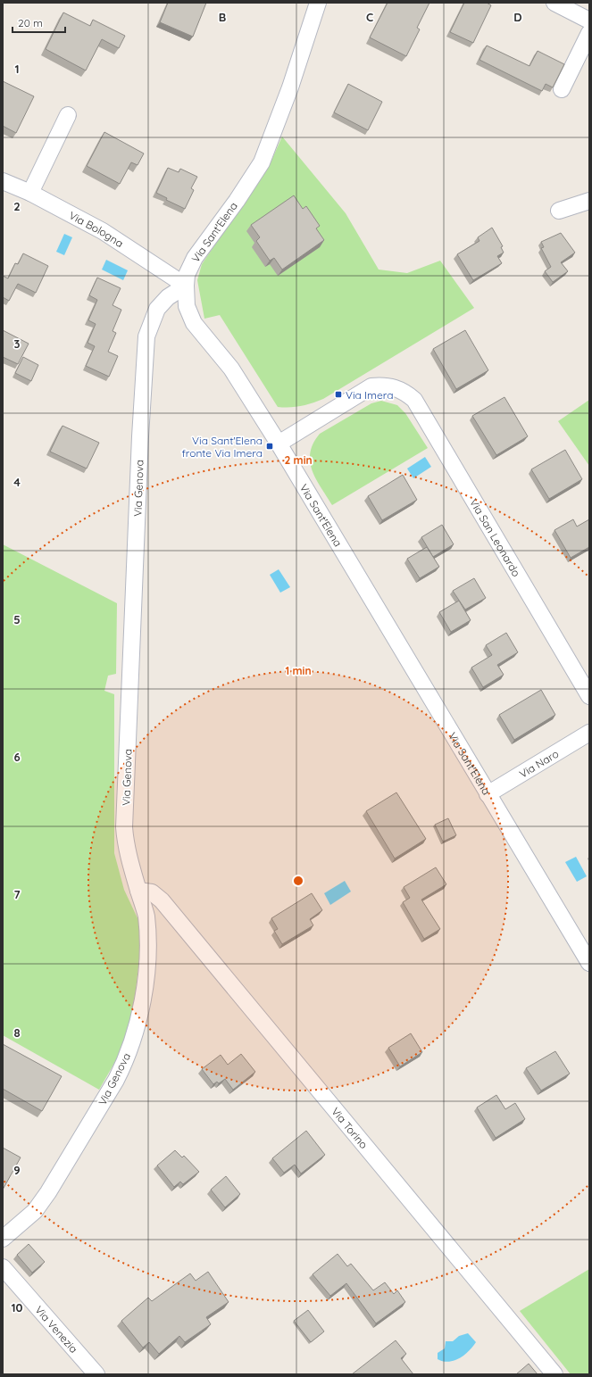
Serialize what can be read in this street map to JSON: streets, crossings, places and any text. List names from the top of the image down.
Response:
{
  "streets": {
    "street": [
      "Via Bologna",
      "Via Sant'Elena",
      "Via Genova",
      "Via San Leonardo",
      "Via Naro",
      "Via Torino",
      "Via Venezia"
    ]
  },
  "crossings": [
    ["Via Bologna", "Via Sant'Elena"],
    ["Via Bologna", "Via Genova"],
    ["Via Sant'Elena", "Via Genova"],
    ["Via Sant'Elena", "Via San Leonardo"],
    ["Via Sant'Elena", "Via Naro"],
    ["Via Genova", "Via Torino"]
  ],
  "places": {
    "transit": ["Via Imera", "Via Sant'Elena fronte Via Imera"]
  },
  "scale_bar": "20 m",
  "grid": {
    "columns": ["B", "C", "D"],
    "rows": [
      "1",
      "2",
      "3",
      "4",
      "5",
      "6",
      "7",
      "8",
      "9",
      "10"
    ]
  },
  "rings": ["2 min", "1 min"]
}
